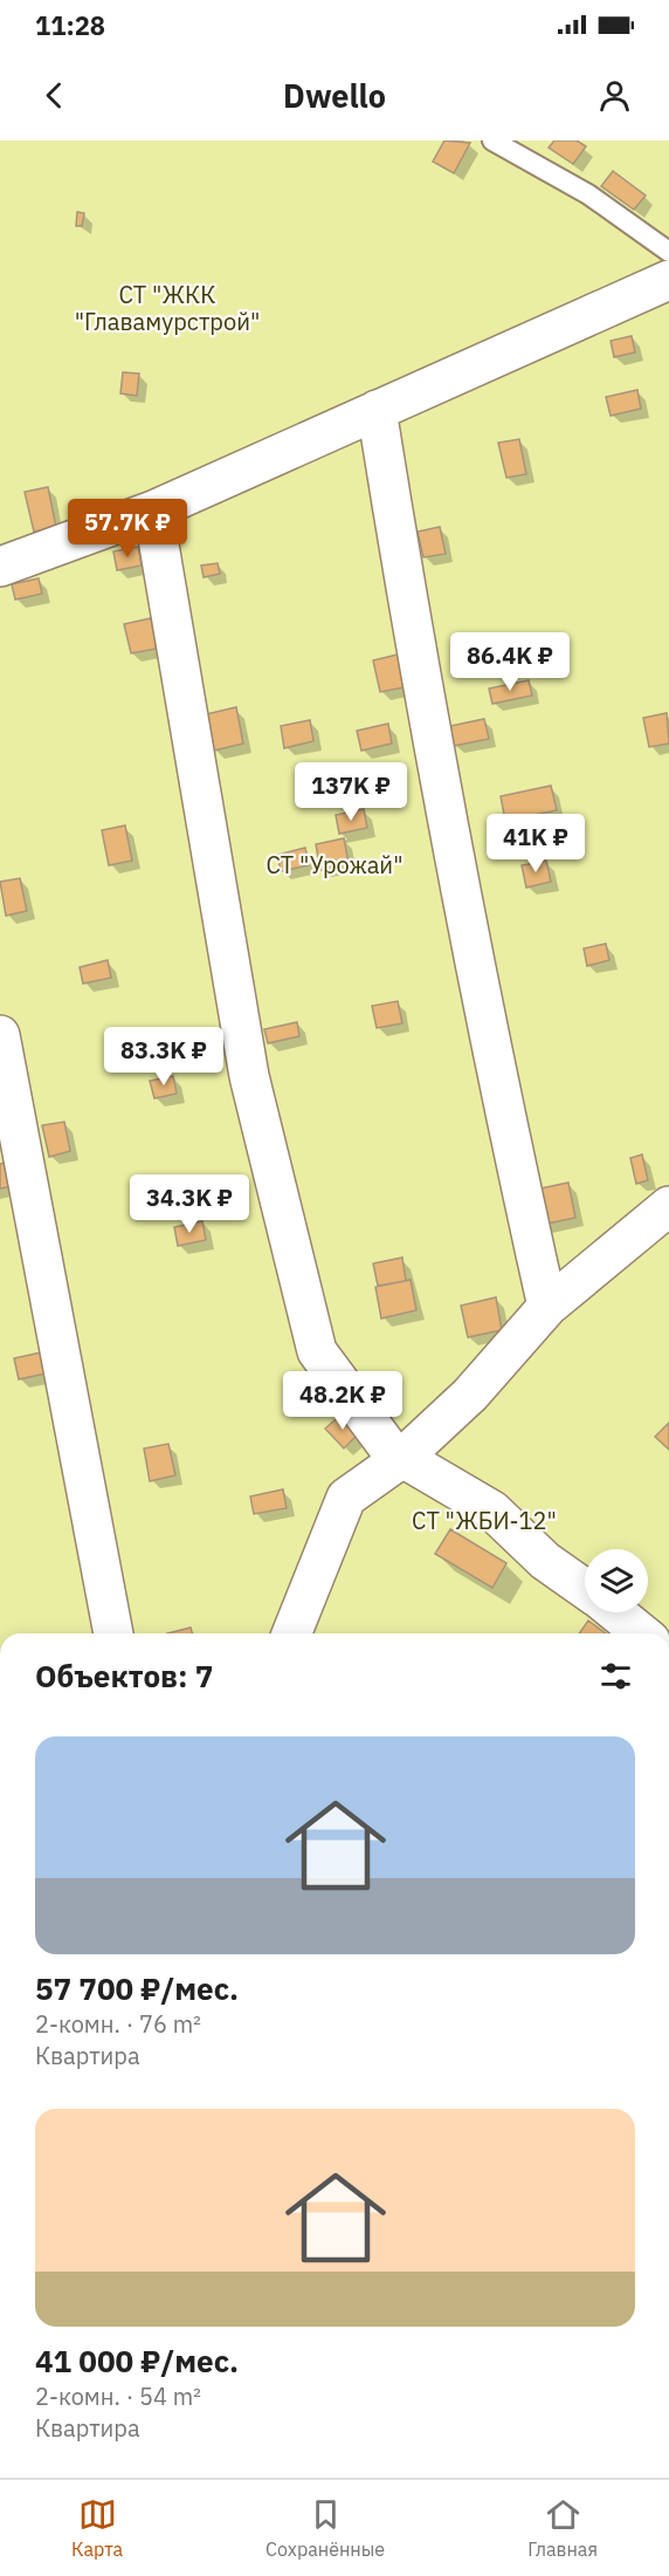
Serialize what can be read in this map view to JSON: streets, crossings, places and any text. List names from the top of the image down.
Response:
{
  "parks": ["СТ \"ЖКК \"Главамурстрой\"", "СТ \"Урожай\"", "СТ \"ЖБИ-12\""],
  "page": {
    "status": "11:28",
    "header": "Dwello",
    "price": [
      "57.7K ₽",
      "86.4K ₽",
      "137K ₽",
      "41K ₽",
      "83.3K ₽",
      "34.3K ₽",
      "48.2K ₽"
    ],
    "heading": "Объектов: 7",
    "list": [
      {
        "name": "57 700 ₽/мес.",
        "note": "2-комн. · 76 m² · Квартира"
      },
      {
        "name": "41 000 ₽/мес.",
        "note": "2-комн. · 54 m² · Квартира"
      }
    ],
    "tabs": ["Карта", "Сохранённые", "Главная"]
  }
}
